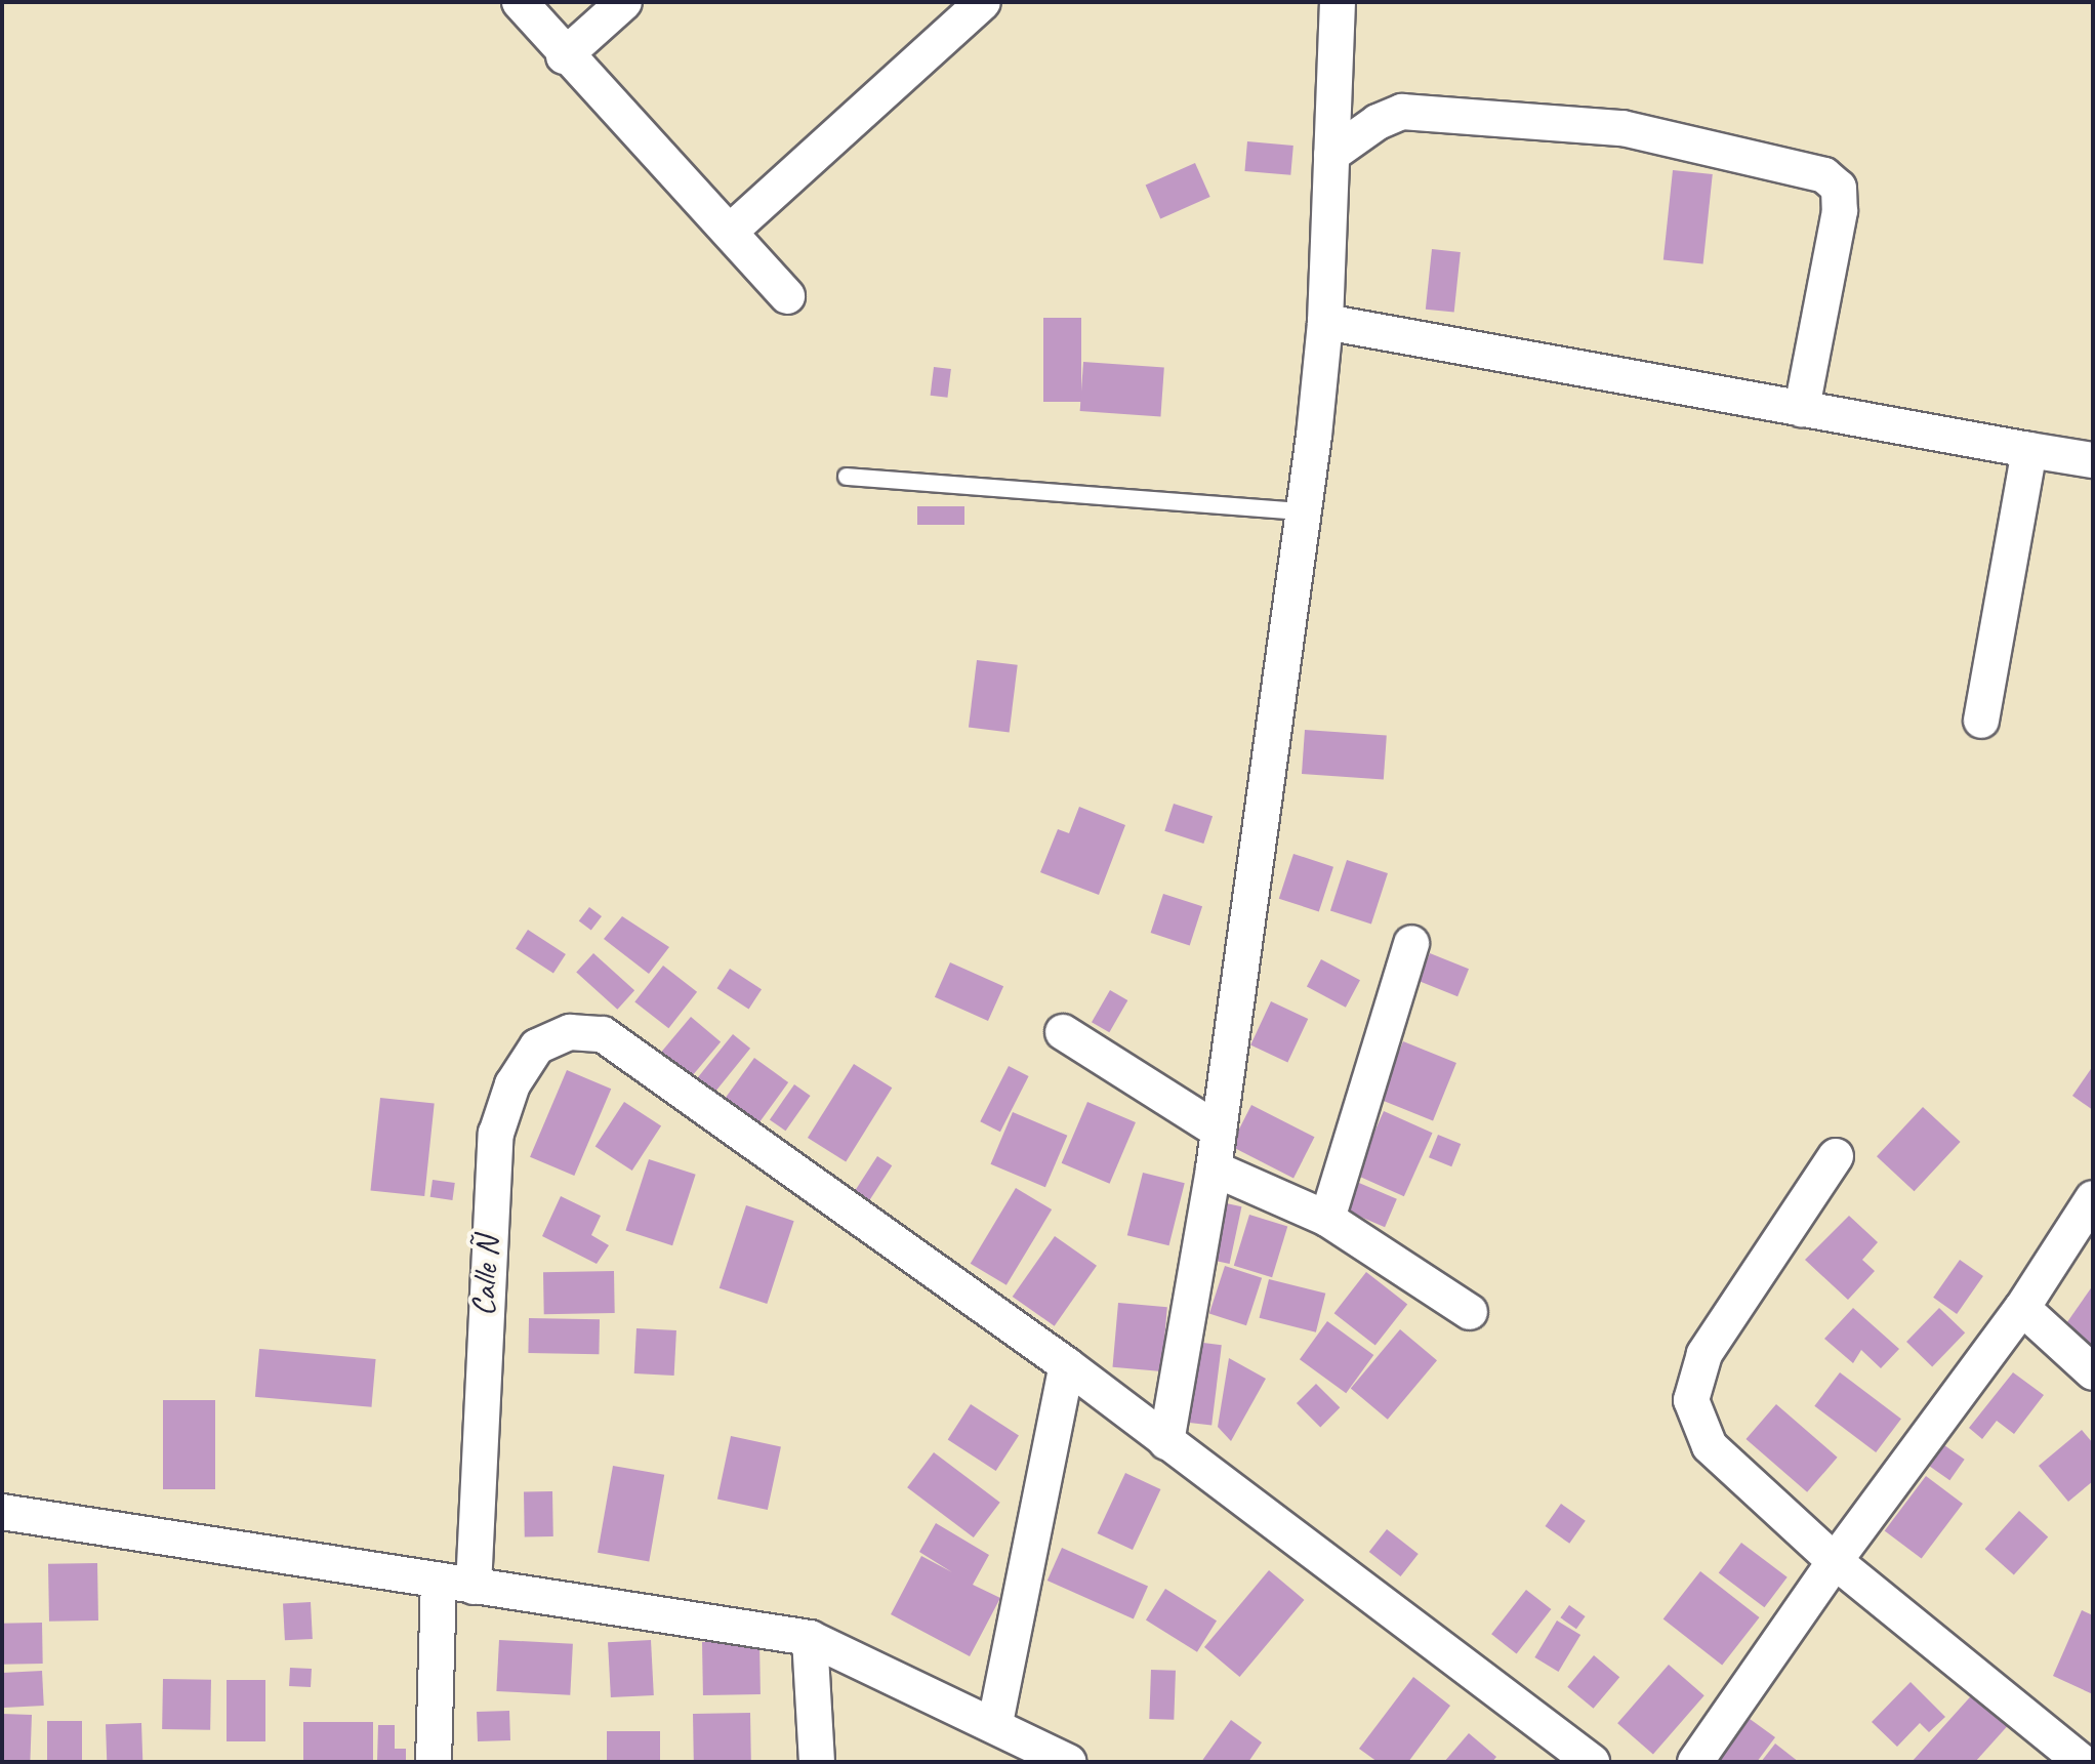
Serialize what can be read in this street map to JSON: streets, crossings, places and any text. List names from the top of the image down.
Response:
{
  "streets": {
    "street": ["Calle Ñ"]
  }
}
